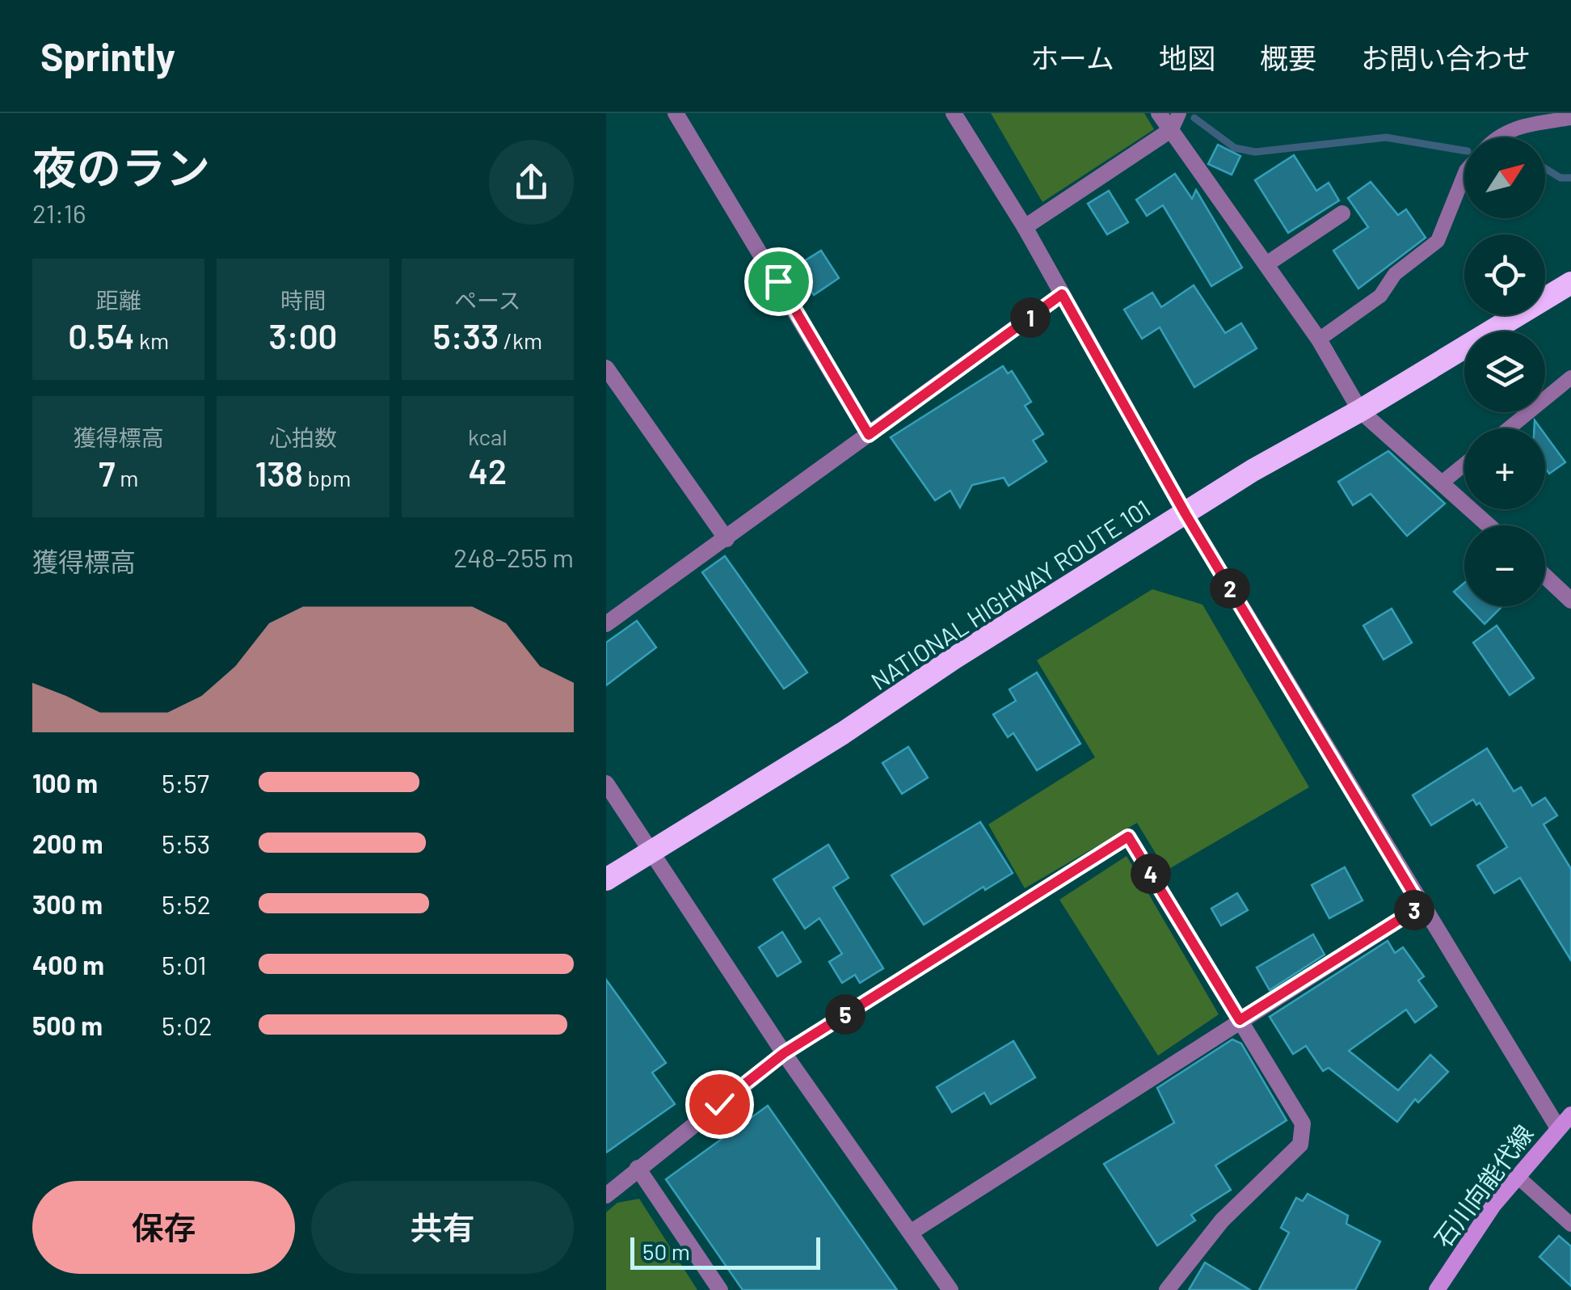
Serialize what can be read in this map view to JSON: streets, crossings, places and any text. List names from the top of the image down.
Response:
{
  "streets": {
    "highway": ["NATIONAL HIGHWAY ROUTE 101"],
    "main road": ["石川向能代線"]
  },
  "scale_bar": "50 m",
  "north": "top right",
  "page": {
    "header": "Sprintly",
    "nav": [
      "ホーム",
      "地図",
      "概要",
      "お問い合わせ"
    ],
    "heading": ["夜のラン", "21:16"],
    "map_buttons": ["+", "−"],
    "stats": [
      ["距離", "0.54 km"],
      ["時間", "3:00"],
      ["ペース", "5:33 /km"],
      ["獲得標高", "7 m"],
      ["心拍数", "138 bpm"],
      ["kcal", "42"]
    ],
    "pins": [
      "1",
      "2",
      "4",
      "3",
      "5"
    ],
    "chart": ["獲得標高", "248–255 m"],
    "list": [
      {
        "name": "100 m",
        "note": "5:57"
      },
      {
        "name": "200 m",
        "note": "5:53"
      },
      {
        "name": "300 m",
        "note": "5:52"
      },
      {
        "name": "400 m",
        "note": "5:01"
      },
      {
        "name": "500 m",
        "note": "5:02"
      }
    ],
    "buttons": ["保存", "共有"],
    "scale": "50 m"
  }
}
